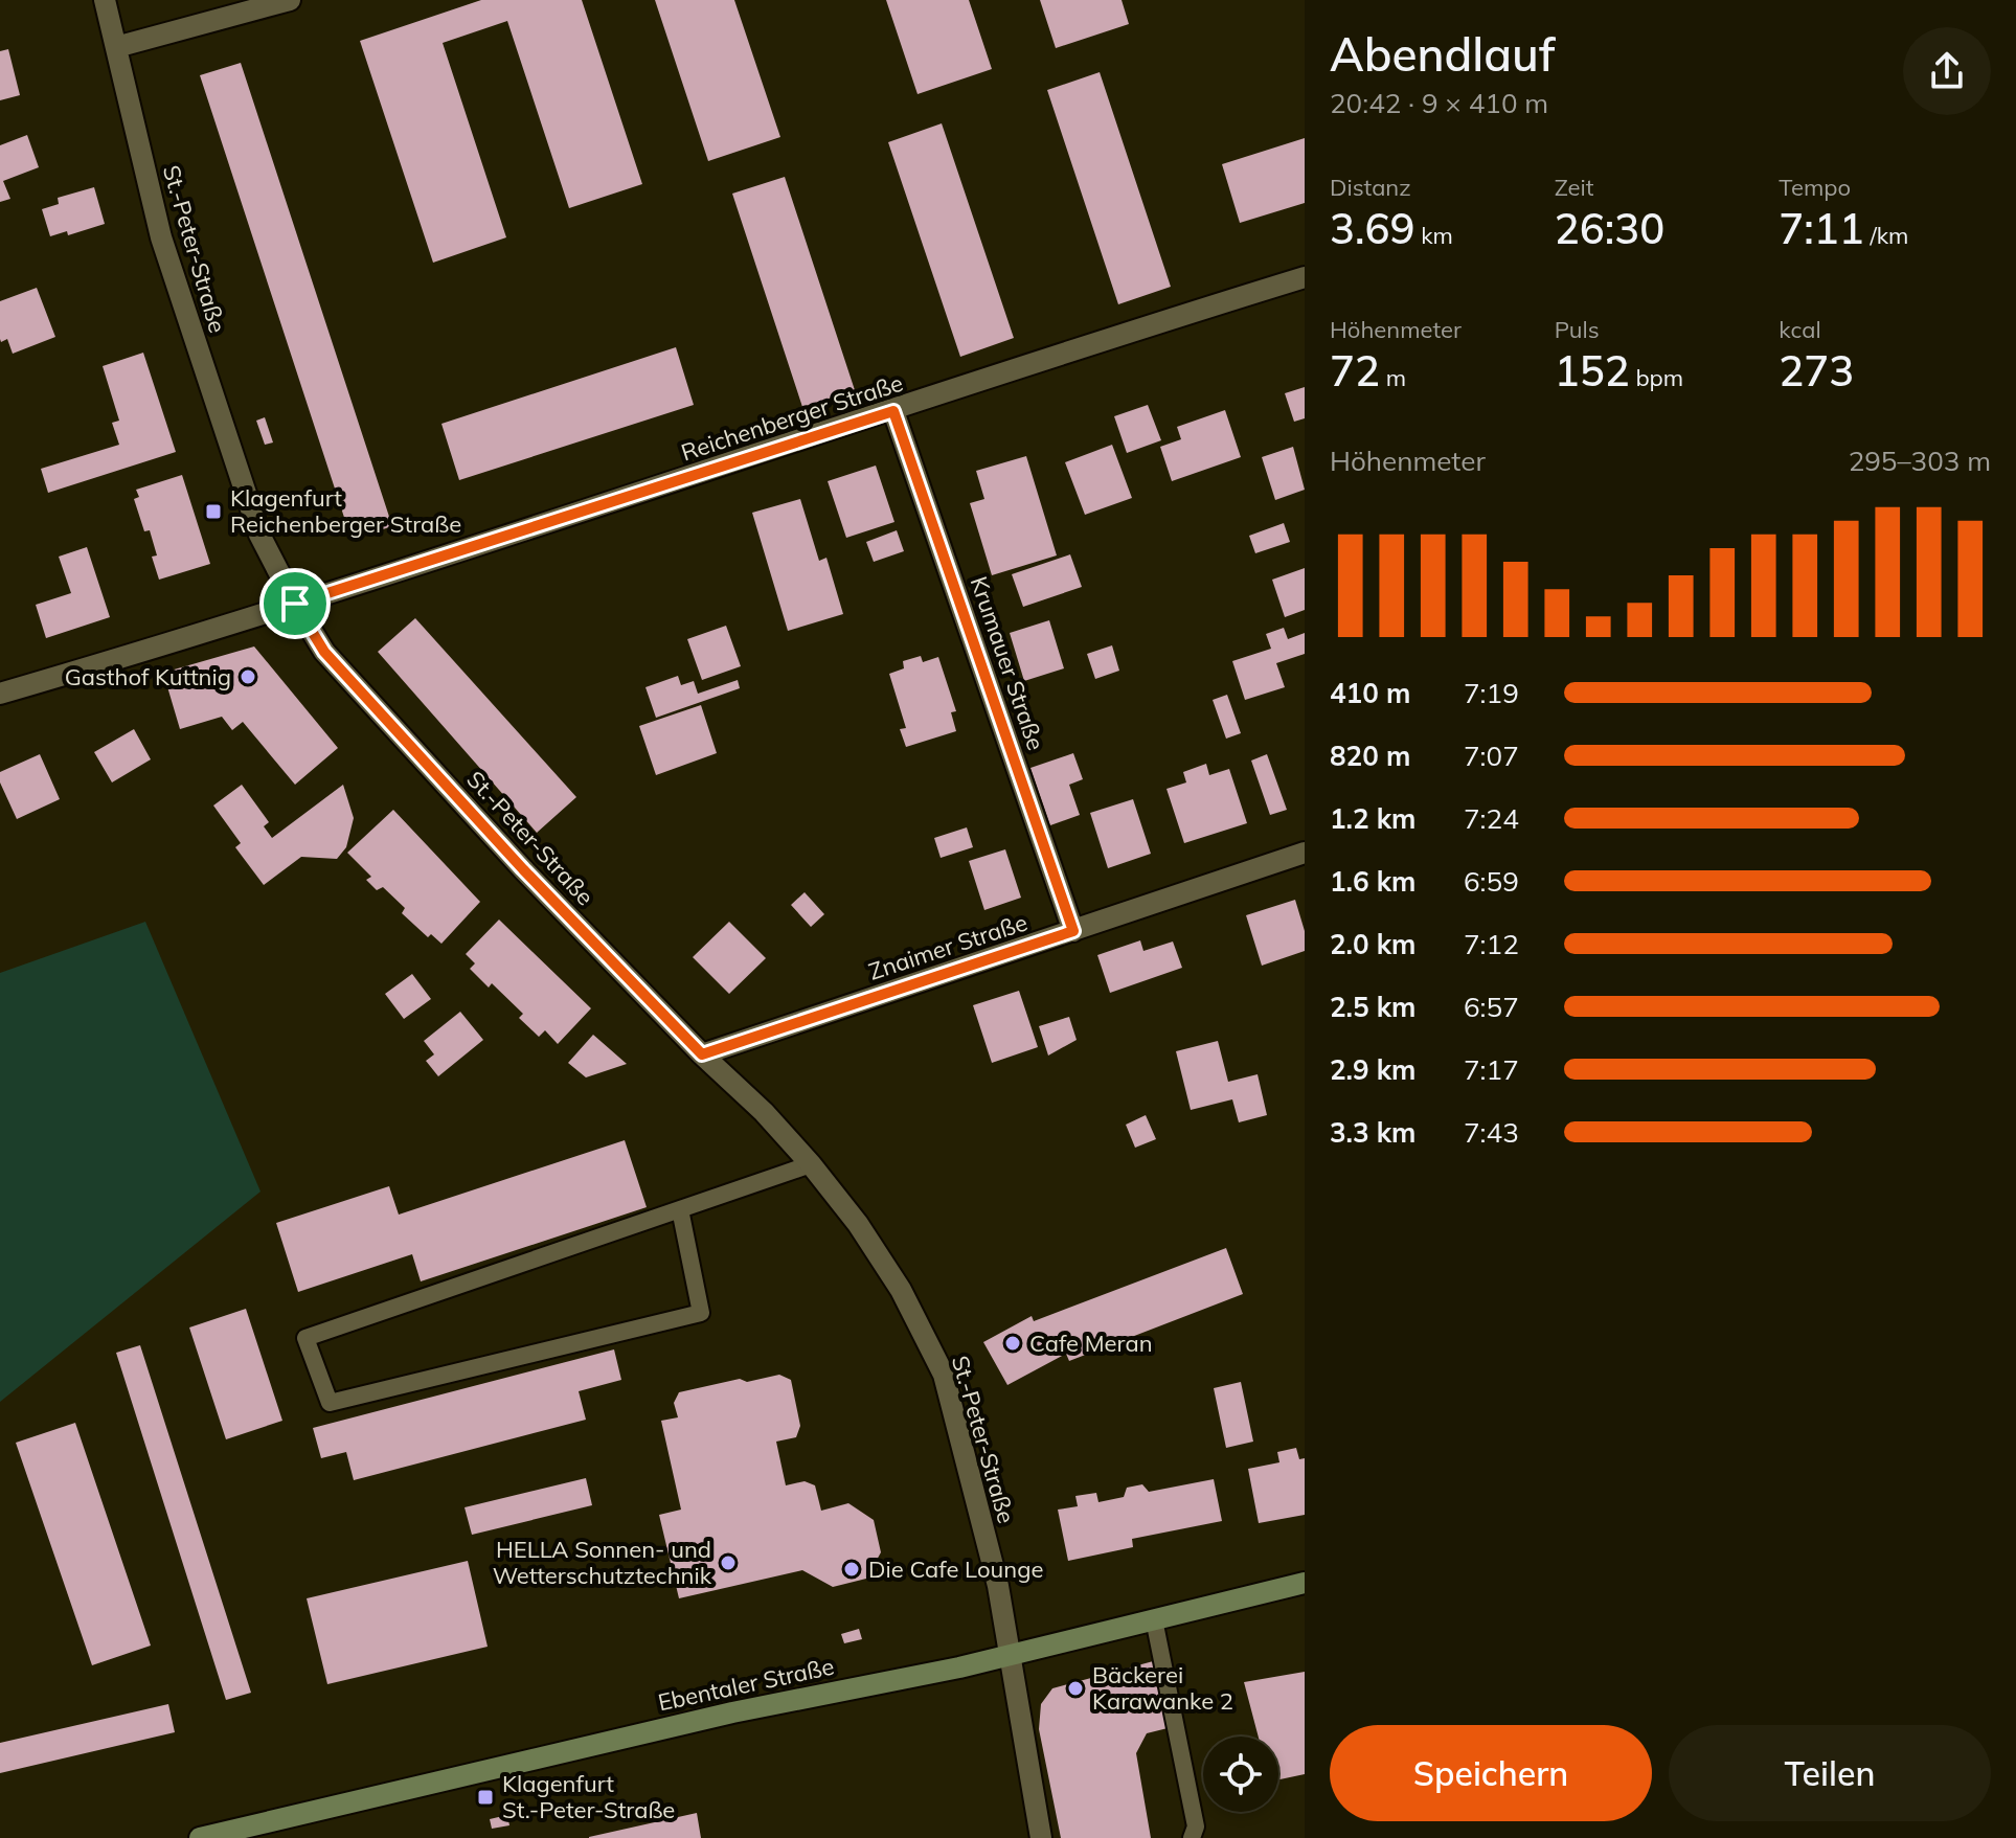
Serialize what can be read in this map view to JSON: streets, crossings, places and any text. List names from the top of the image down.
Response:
{
  "streets": {
    "main road": ["Ebentaler Straße"],
    "street": [
      "St.-Peter-Straße",
      "Reichenberger Straße",
      "Krumauer Straße",
      "Znaimer Straße"
    ]
  },
  "crossings": [
    ["St.-Peter-Straße", "Reichenberger Straße"],
    ["St.-Peter-Straße", "Znaimer Straße"],
    ["St.-Peter-Straße", "Ebentaler Straße"],
    ["Reichenberger Straße", "Krumauer Straße"],
    ["Krumauer Straße", "Znaimer Straße"]
  ],
  "places": {
    "transit": ["Klagenfurt Reichenberger Straße", "Klagenfurt St.-Peter-Straße"],
    "other": [
      "Gasthof Kuttnig",
      "Cafe Meran",
      "HELLA Sonnen- und Wetterschutztechnik",
      "Die Cafe Lounge",
      "Bäckerei Karawanke 2"
    ]
  },
  "page": {
    "heading": ["Abendlauf", "20:42 · 9 × 410 m"],
    "stats": [
      ["Distanz", "3.69 km"],
      ["Zeit", "26:30"],
      ["Tempo", "7:11 /km"],
      ["Höhenmeter", "72 m"],
      ["Puls", "152 bpm"],
      ["kcal", "273"]
    ],
    "chart": ["Höhenmeter", "295–303 m"],
    "list": [
      {
        "name": "410 m",
        "note": "7:19"
      },
      {
        "name": "820 m",
        "note": "7:07"
      },
      {
        "name": "1.2 km",
        "note": "7:24"
      },
      {
        "name": "1.6 km",
        "note": "6:59"
      },
      {
        "name": "2.0 km",
        "note": "7:12"
      },
      {
        "name": "2.5 km",
        "note": "6:57"
      },
      {
        "name": "2.9 km",
        "note": "7:17"
      },
      {
        "name": "3.3 km",
        "note": "7:43"
      }
    ],
    "buttons": ["Speichern", "Teilen"]
  }
}
